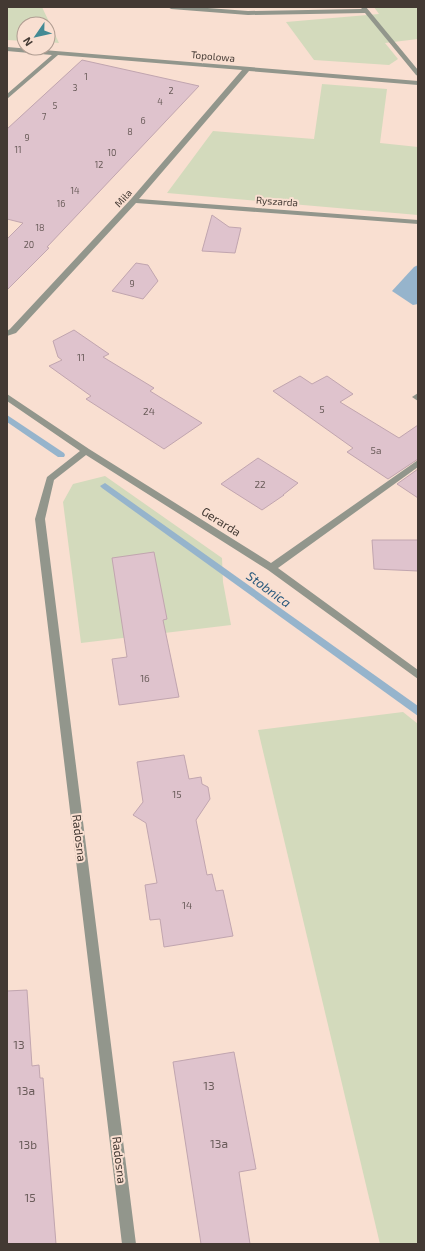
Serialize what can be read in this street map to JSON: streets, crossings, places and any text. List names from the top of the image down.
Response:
{
  "streets": {
    "street": [
      "Topolowa",
      "Miła",
      "Ryszarda",
      "Gerarda",
      "Radosna"
    ]
  },
  "crossings": [
    ["Topolowa", "Miła"],
    ["Miła", "Ryszarda"],
    ["Gerarda", "Radosna"]
  ],
  "water": ["Stobnica"],
  "house_numbers": [
    "1",
    "3",
    "2",
    "4",
    "5",
    "7",
    "6",
    "8",
    "9",
    "11",
    "10",
    "12",
    "14",
    "16",
    "18",
    "20",
    "9",
    "11",
    "5",
    "24",
    "5a",
    "22",
    "16",
    "15",
    "14",
    "13",
    "13",
    "13a",
    "13a",
    "13b",
    "15"
  ],
  "north": "bottom left"
}
